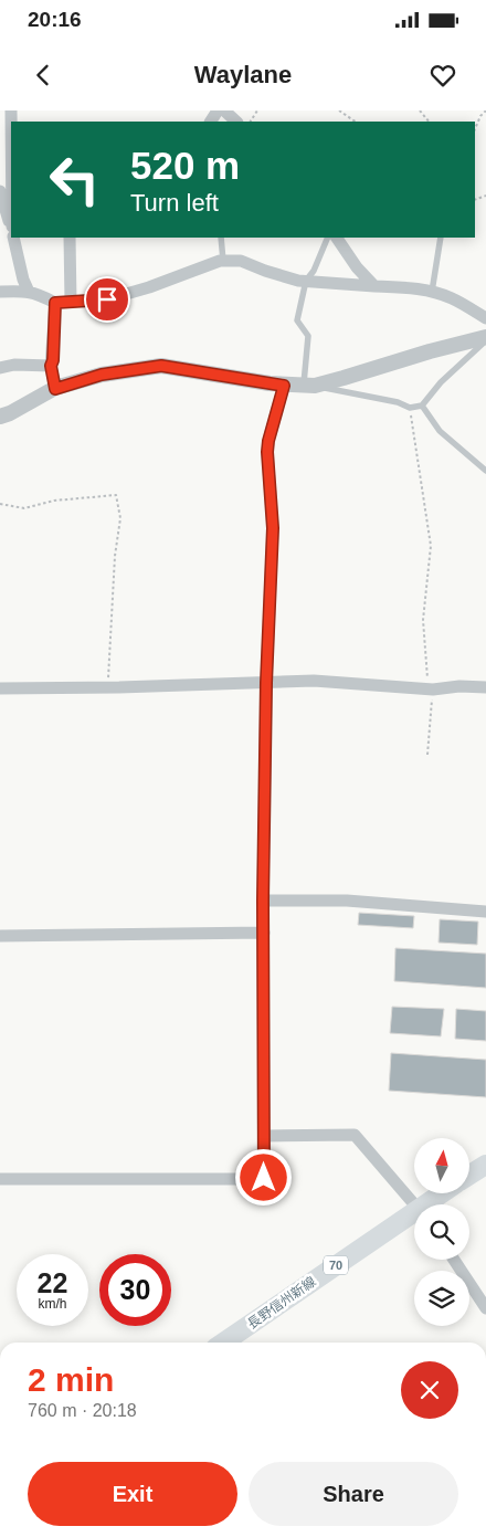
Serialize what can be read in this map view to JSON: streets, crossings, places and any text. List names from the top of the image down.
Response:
{
  "streets": {
    "main road": ["70", "長野信州新線"]
  },
  "north": "top",
  "page": {
    "status": "20:16",
    "header": "Waylane",
    "turn": ["520 m", "Turn left"],
    "speed": "22 km/h",
    "limit": "30",
    "heading": ["2 min", "760 m · 20:18"],
    "buttons": ["Exit", "Share"]
  }
}
